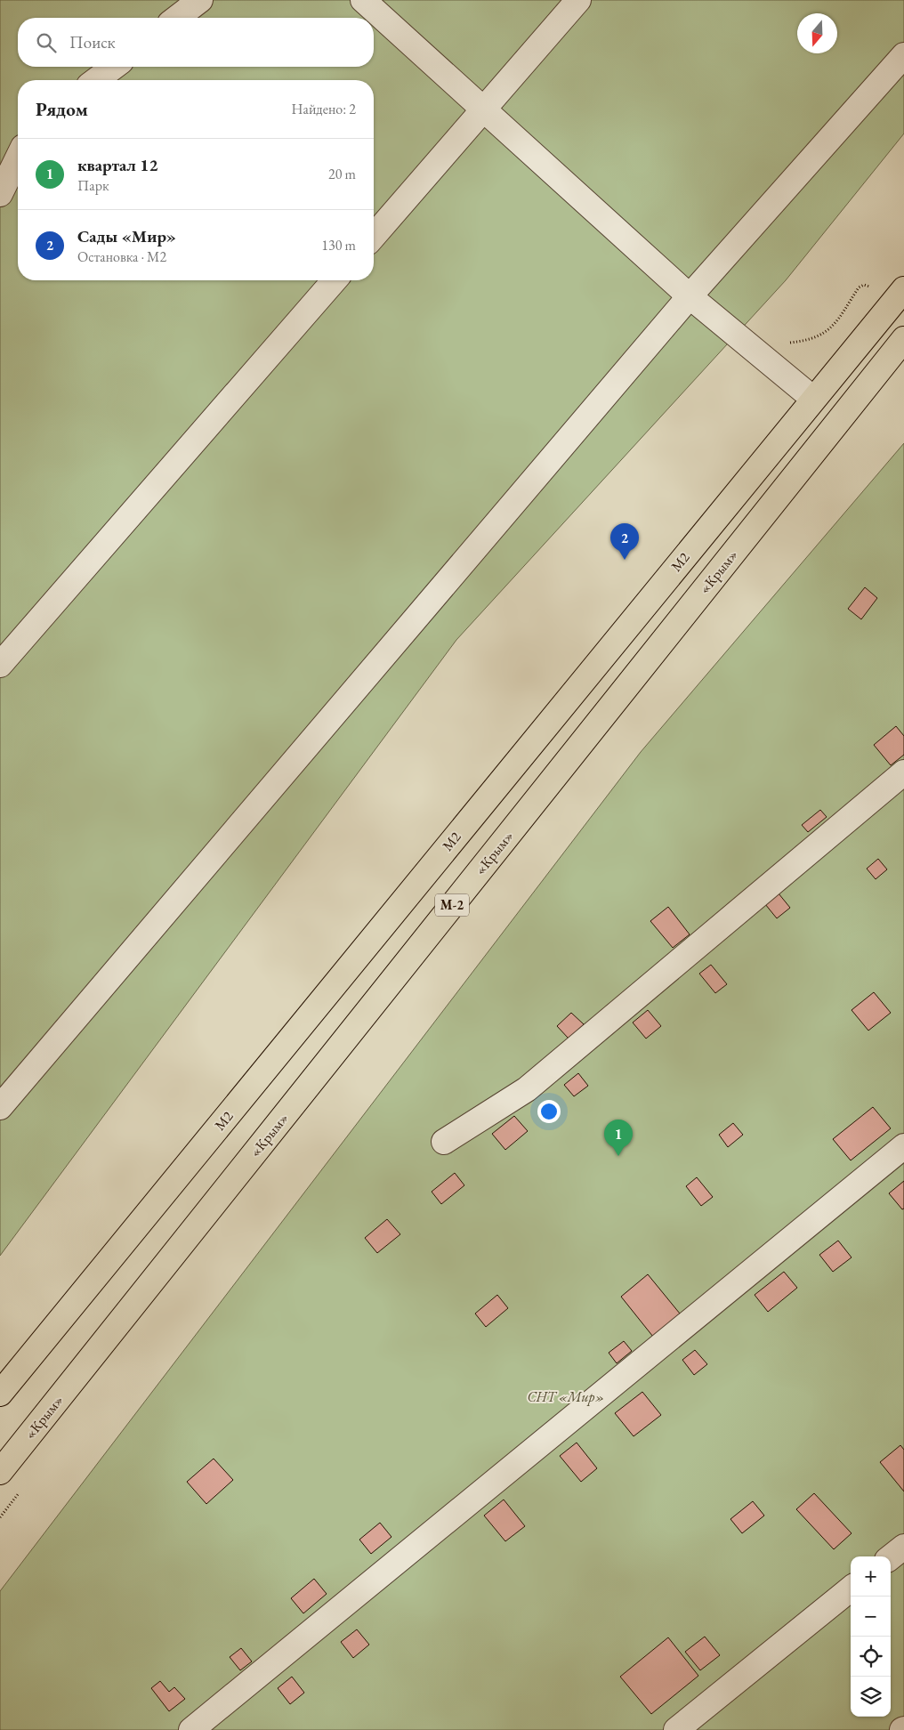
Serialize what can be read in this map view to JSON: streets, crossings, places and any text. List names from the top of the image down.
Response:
{
  "streets": {
    "highway": ["М2", "«Крым»", "М-2"]
  },
  "parks": ["СНТ «Мир»"],
  "north": "bottom",
  "page": {
    "search": "Поиск",
    "heading": ["Рядом", "Найдено: 2"],
    "list": [
      {
        "mark": "1",
        "name": "квартал 12",
        "note": "Парк",
        "value": "20 m"
      },
      {
        "mark": "2",
        "name": "Сады «Мир»",
        "note": "Остановка · М2",
        "value": "130 m"
      }
    ],
    "pins": ["2", "1"],
    "map_buttons": ["+", "−"]
  }
}
